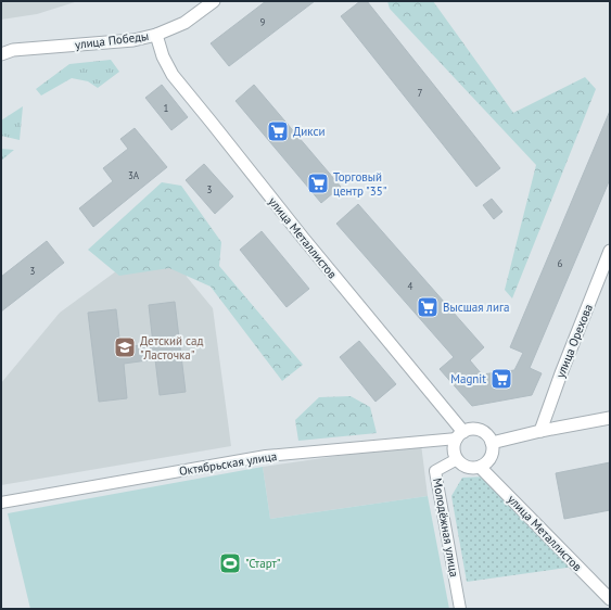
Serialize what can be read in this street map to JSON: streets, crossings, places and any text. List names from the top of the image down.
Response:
{
  "streets": {
    "street": [
      "улица Победы",
      "улица Металлистов",
      "улица Орехова",
      "Октябрьская улица",
      "Молодёжная улица"
    ]
  },
  "crossings": [
    ["улица Победы", "улица Металлистов"],
    ["улица Металлистов", "Октябрьская улица"],
    ["улица Металлистов", "Молодёжная улица"],
    ["Октябрьская улица", "Молодёжная улица"]
  ],
  "places": {
    "supermarket": [
      "Дикси",
      "Торговый центр \"35\"",
      "Высшая лига",
      "Magnit"
    ],
    "school or university": ["Детский сад \"Ласточка\""],
    "sports": ["\"Старт\""]
  },
  "house_numbers": [
    "9",
    "7",
    "1",
    "3А",
    "3",
    "6",
    "3",
    "4"
  ]
}
